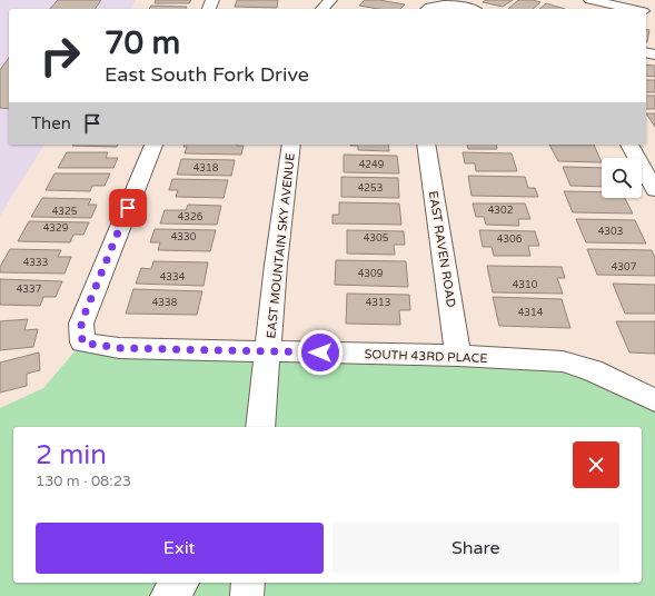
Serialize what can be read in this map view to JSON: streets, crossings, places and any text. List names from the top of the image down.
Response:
{
  "streets": {
    "street": ["EAST MOUNTAIN SKY AVENUE", "EAST RAVEN ROAD", "SOUTH 43RD PLACE"]
  },
  "crossings": [
    ["EAST MOUNTAIN SKY AVENUE", "SOUTH 43RD PLACE"],
    ["EAST RAVEN ROAD", "SOUTH 43RD PLACE"]
  ],
  "house_numbers": [
    "4249",
    "4318",
    "4253",
    "4302",
    "4325",
    "4326",
    "4329",
    "4303",
    "4330",
    "4305",
    "4306",
    "4333",
    "4307",
    "4309",
    "4334",
    "4310",
    "4337",
    "4338",
    "4313",
    "4314"
  ],
  "page": {
    "turn": ["70 m", "East South Fork Drive"],
    "then": "Then",
    "heading": ["2 min", "130 m · 08:23"],
    "buttons": ["Exit", "Share"]
  }
}
